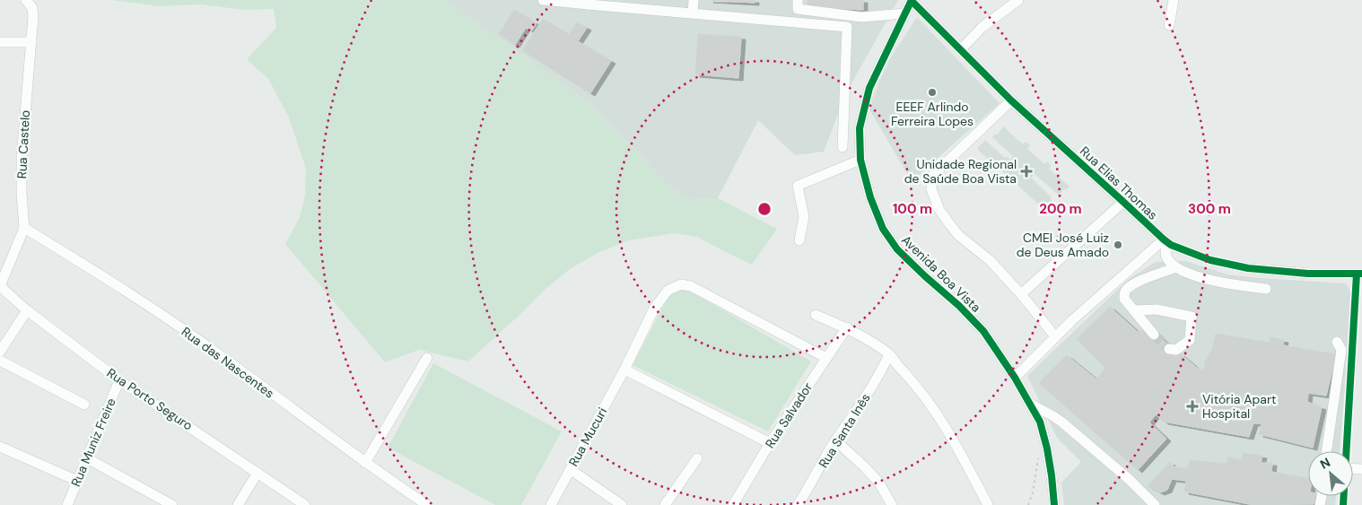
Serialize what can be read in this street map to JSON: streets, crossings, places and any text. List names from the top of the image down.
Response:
{
  "streets": {
    "street": [
      "Rua Castelo",
      "Rua Elias Thomas",
      "Avenida Boa Vista",
      "Rua das Nascentes",
      "Rua Porto Seguro",
      "Rua Salvador",
      "Rua Santa Inês",
      "Rua Mucuri",
      "Rua Muniz Freire"
    ]
  },
  "crossings": [
    ["Rua Castelo", "Rua das Nascentes"],
    ["Rua Castelo", "Rua Porto Seguro"],
    ["Rua Elias Thomas", "Avenida Boa Vista"],
    ["Rua Porto Seguro", "Rua Muniz Freire"],
    ["Rua Salvador", "Rua Mucuri"]
  ],
  "places": {
    "other": ["EEEF Arlindo Ferreira Lopes", "CMEI José Luiz de Deus Amado"],
    "health": ["Unidade Regional de Saúde Boa Vista", "Vitória Apart Hospital"]
  },
  "north": "top left",
  "rings": ["100 m", "200 m", "300 m"]
}
